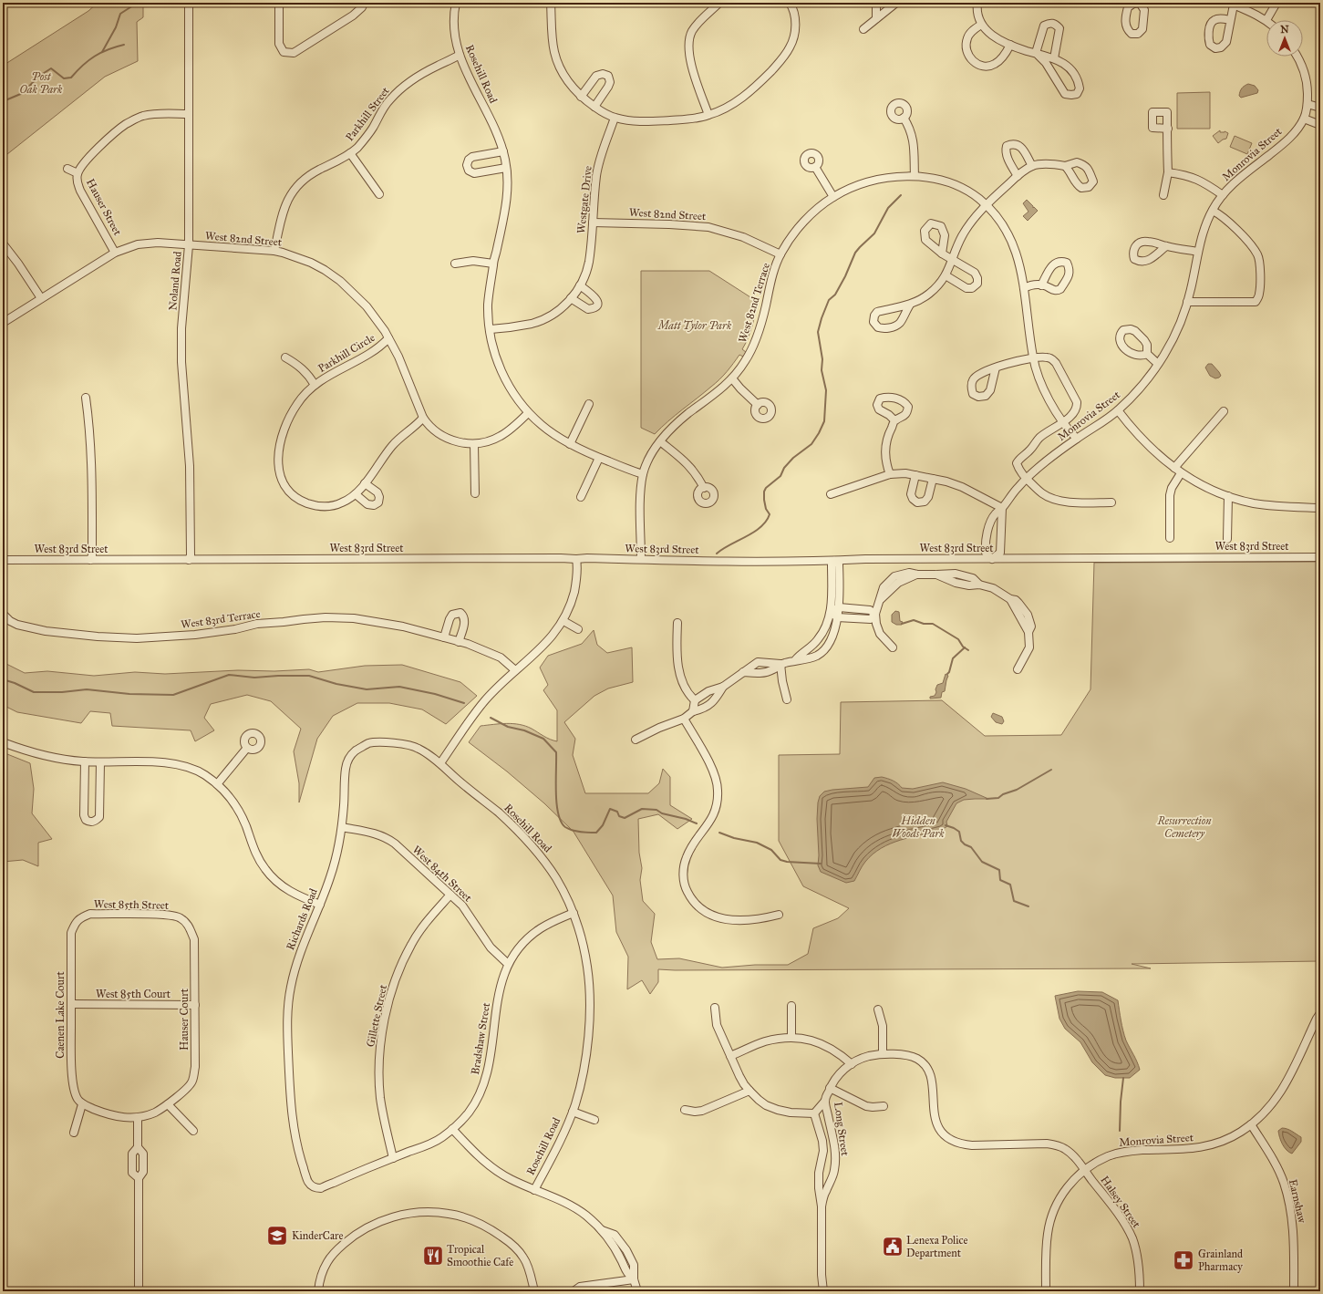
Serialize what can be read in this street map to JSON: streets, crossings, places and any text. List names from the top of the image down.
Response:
{
  "streets": {
    "street": [
      "Rosehill Road",
      "Parkhill Street",
      "Monrovia Street",
      "Westgate Drive",
      "Hauser Street",
      "West 82nd Street",
      "Noland Road",
      "West 82nd Terrace",
      "Parkhill Circle",
      "West 83rd Street",
      "West 83rd Terrace",
      "West 84th Street",
      "West 85th Street",
      "Richards Road",
      "West 85th Court",
      "Caenen Lake Court",
      "Gillette Street",
      "Hauser Court",
      "Bradshaw Street",
      "Long Street",
      "Earnshaw",
      "Halsey Street"
    ]
  },
  "crossings": [
    ["Rosehill Road", "Parkhill Street"],
    ["Rosehill Road", "Westgate Drive"],
    ["Rosehill Road", "West 82nd Street"],
    ["Rosehill Road", "West 82nd Terrace"],
    ["Rosehill Road", "Richards Road"],
    ["Rosehill Road", "Bradshaw Street"],
    ["Parkhill Street", "West 82nd Street"],
    ["Monrovia Street", "West 82nd Terrace"],
    ["Monrovia Street", "West 83rd Street"],
    ["Monrovia Street", "Earnshaw"],
    ["Monrovia Street", "Halsey Street"],
    ["Westgate Drive", "West 82nd Street"],
    ["Hauser Street", "West 82nd Street"],
    ["Hauser Street", "Noland Road"],
    ["West 82nd Street", "Noland Road"],
    ["West 82nd Street", "West 82nd Terrace"],
    ["West 82nd Street", "Parkhill Circle"],
    ["Noland Road", "West 83rd Street"],
    ["West 84th Street", "Richards Road"],
    ["West 84th Street", "Gillette Street"],
    ["West 84th Street", "Bradshaw Street"],
    ["West 85th Street", "Caenen Lake Court"],
    ["West 85th Street", "Hauser Court"],
    ["Richards Road", "Bradshaw Street"],
    ["West 85th Court", "Caenen Lake Court"],
    ["West 85th Court", "Hauser Court"],
    ["Gillette Street", "Bradshaw Street"],
    ["Long Street", "Halsey Street"]
  ],
  "parks": [
    "Post Oak Park",
    "Matt Tylor Park",
    "Hidden Woods Park",
    "Resurrection Cemetery"
  ],
  "places": {
    "school or university": ["KinderCare"],
    "public building": ["Lenexa Police Department"],
    "restaurant": ["Tropical Smoothie Cafe"],
    "pharmacy": ["Grainland Pharmacy"]
  },
  "north": "top"
}
